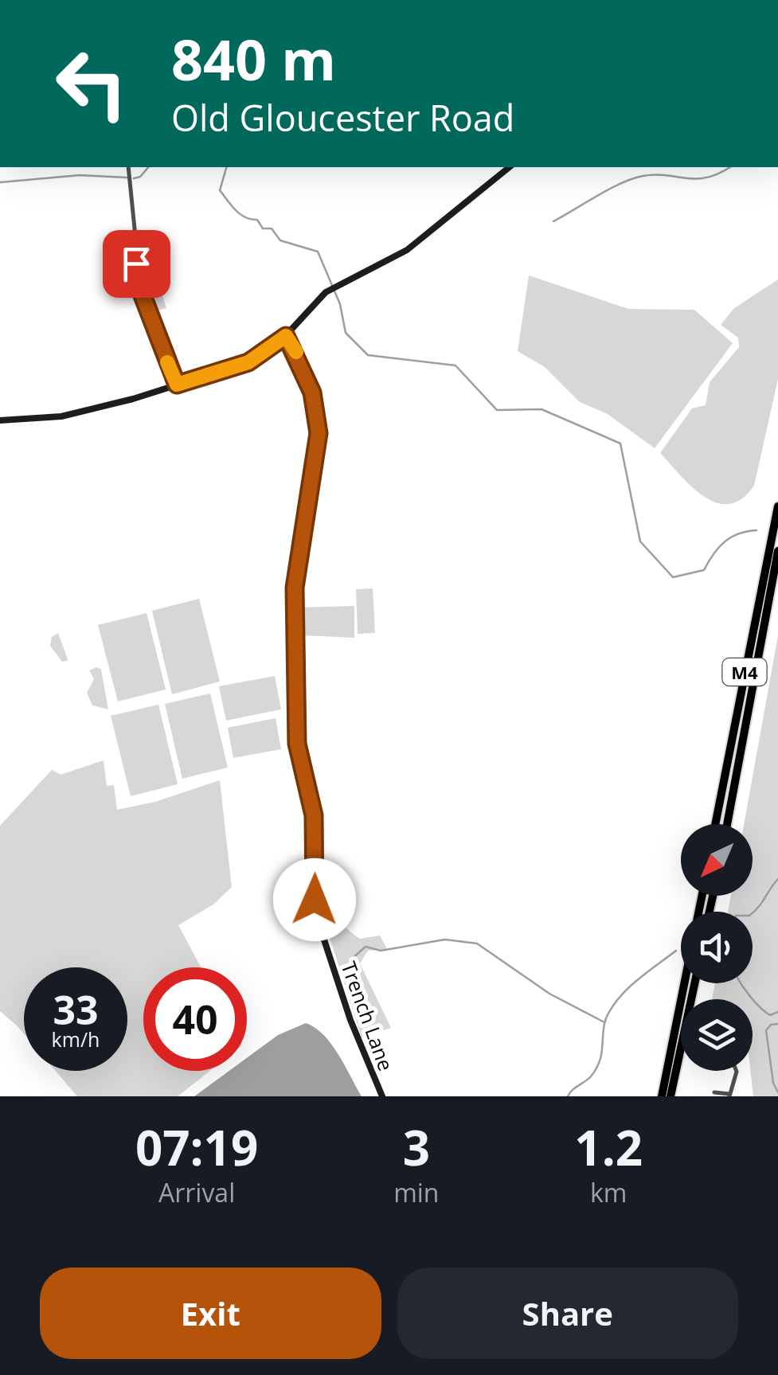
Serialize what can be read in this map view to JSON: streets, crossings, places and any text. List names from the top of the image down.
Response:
{
  "streets": {
    "highway": ["M4"],
    "street": ["Trench Lane"]
  },
  "north": "bottom left",
  "page": {
    "turn": ["840 m", "Old Gloucester Road"],
    "speed": "33 km/h",
    "limit": "40",
    "eta": [
      "07:19",
      "Arrival",
      "3",
      "min",
      "1.2",
      "km"
    ],
    "buttons": ["Exit", "Share"]
  }
}
